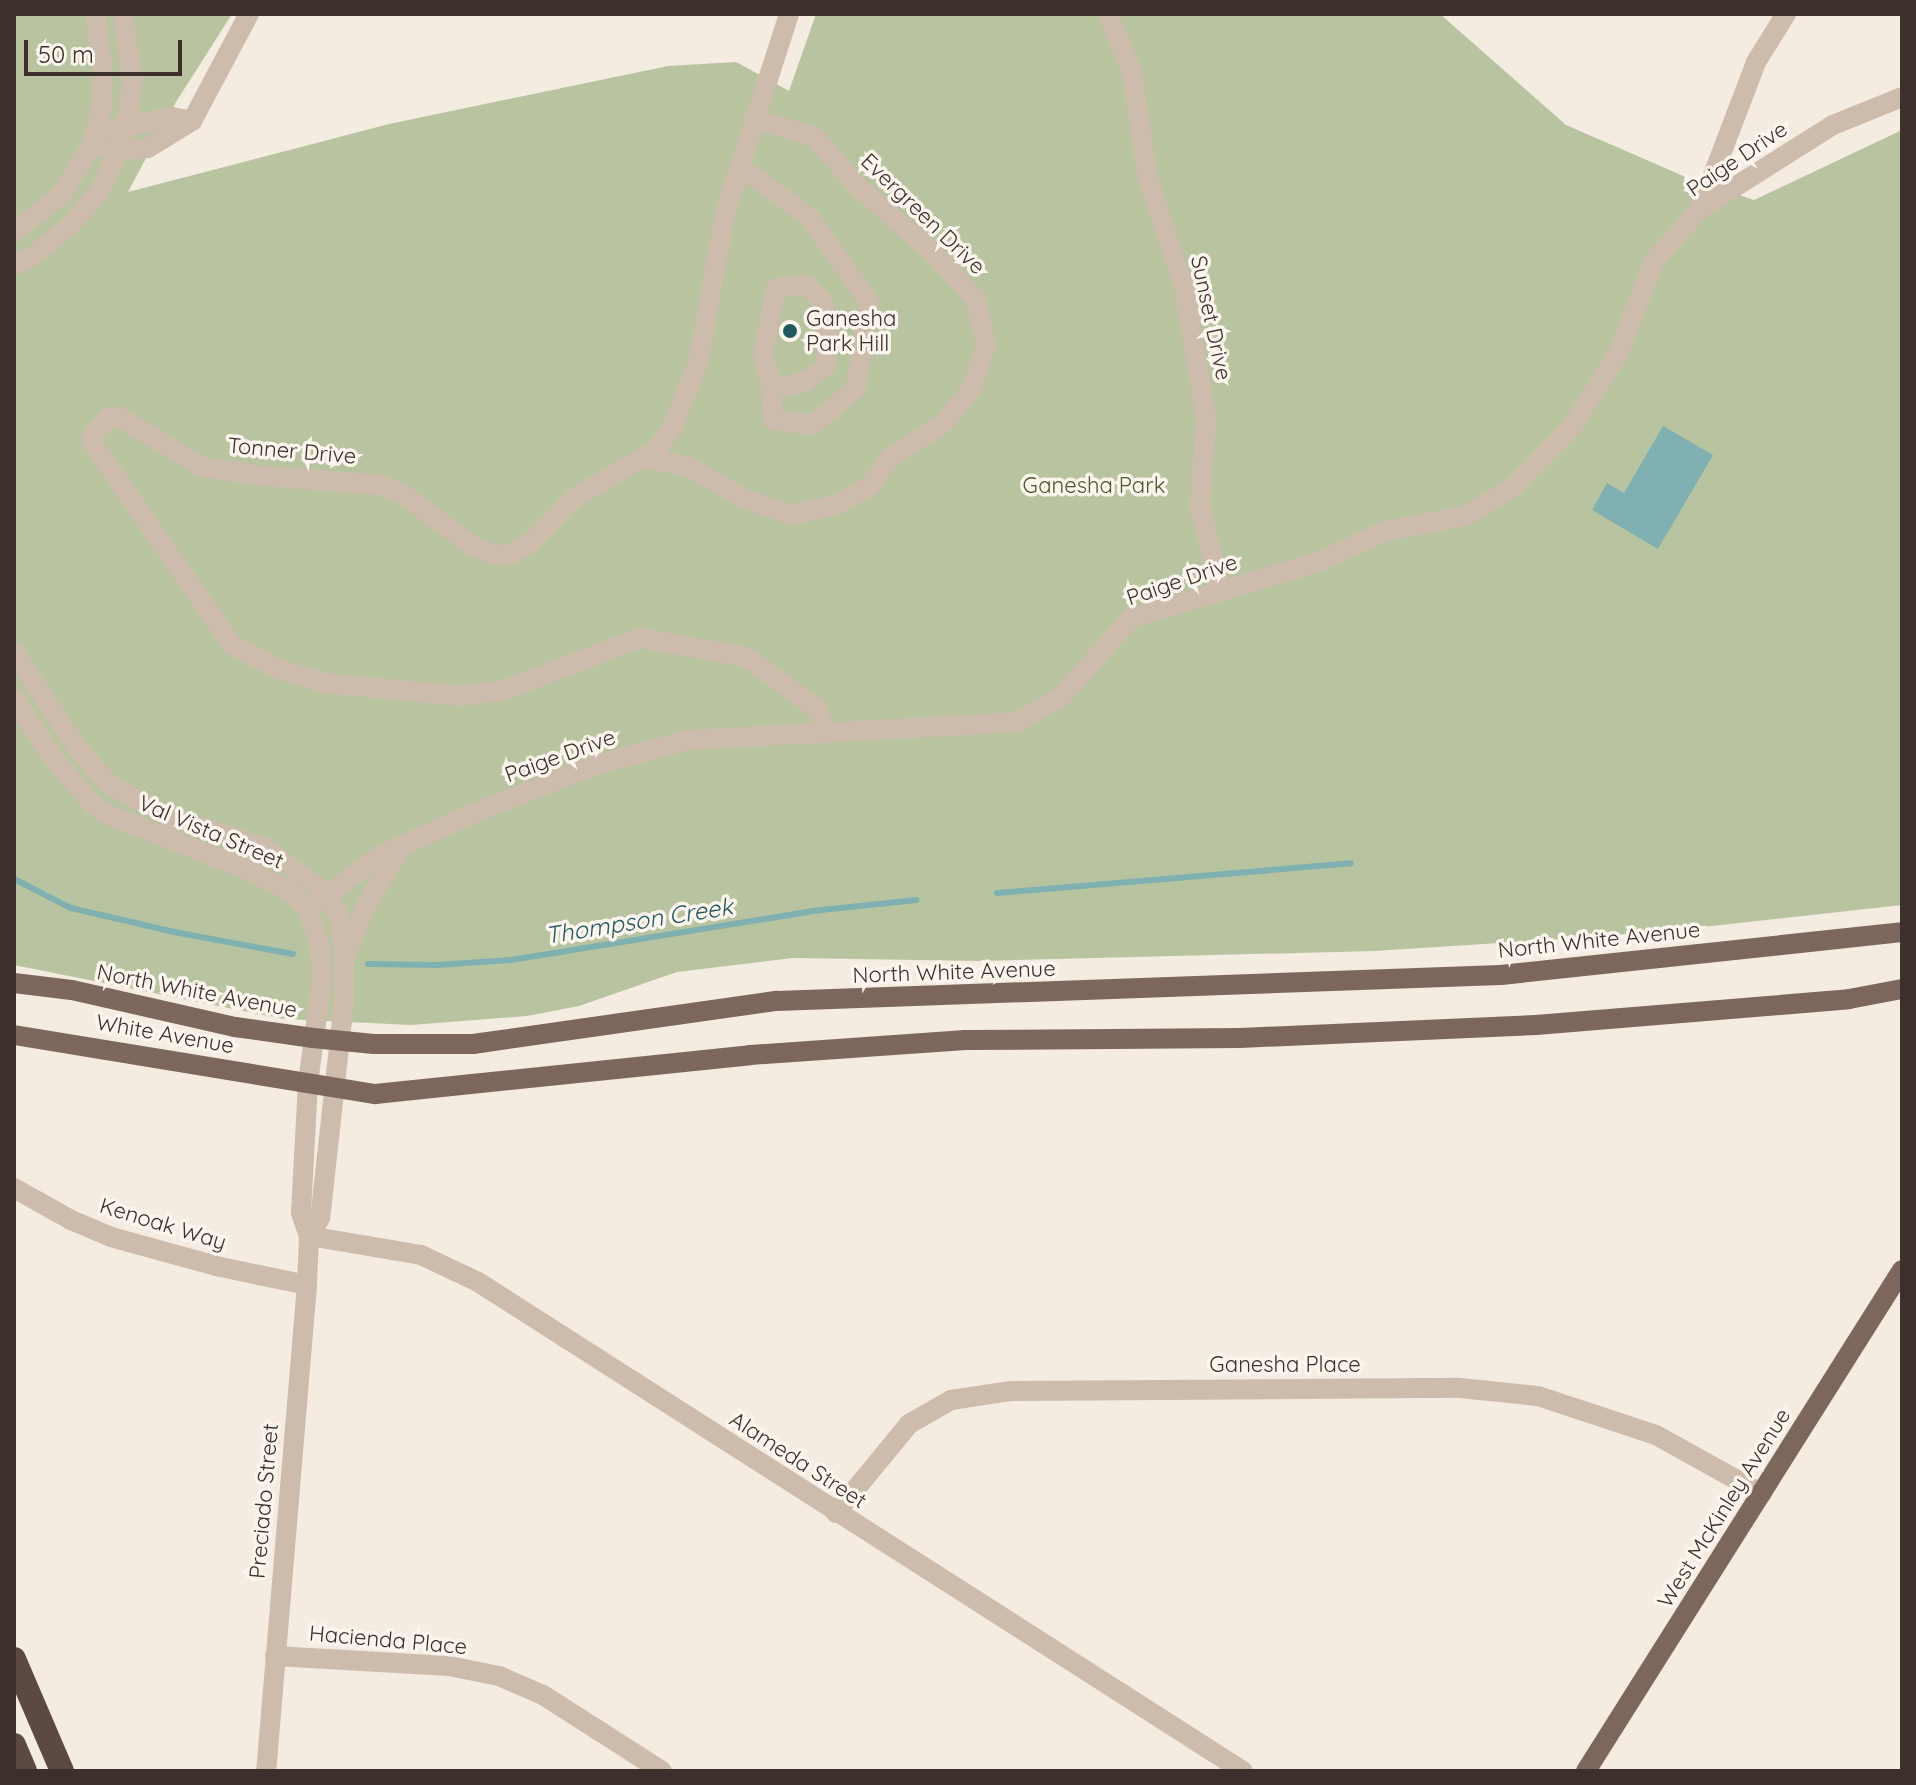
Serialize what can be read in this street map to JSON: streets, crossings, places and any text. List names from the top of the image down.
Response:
{
  "streets": {
    "main road": ["North White Avenue", "White Avenue", "West McKinley Avenue"],
    "street": [
      "Paige Drive",
      "Evergreen Drive",
      "Sunset Drive",
      "Tonner Drive",
      "Val Vista Street",
      "Kenoak Way",
      "Ganesha Place",
      "Alameda Street",
      "Preciado Street",
      "Hacienda Place"
    ]
  },
  "crossings": [
    ["Paige Drive", "Sunset Drive"],
    ["Paige Drive", "Tonner Drive"],
    ["Paige Drive", "Val Vista Street"],
    ["Evergreen Drive", "Tonner Drive"],
    ["North White Avenue", "Preciado Street"],
    ["White Avenue", "Preciado Street"],
    ["Kenoak Way", "Preciado Street"],
    ["Ganesha Place", "Alameda Street"],
    ["Ganesha Place", "West McKinley Avenue"],
    ["Alameda Street", "Preciado Street"],
    ["Preciado Street", "Hacienda Place"]
  ],
  "water": ["Thompson Creek"],
  "parks": ["Ganesha Park"],
  "places": ["Ganesha Park Hill"],
  "scale_bar": "50 m"
}
